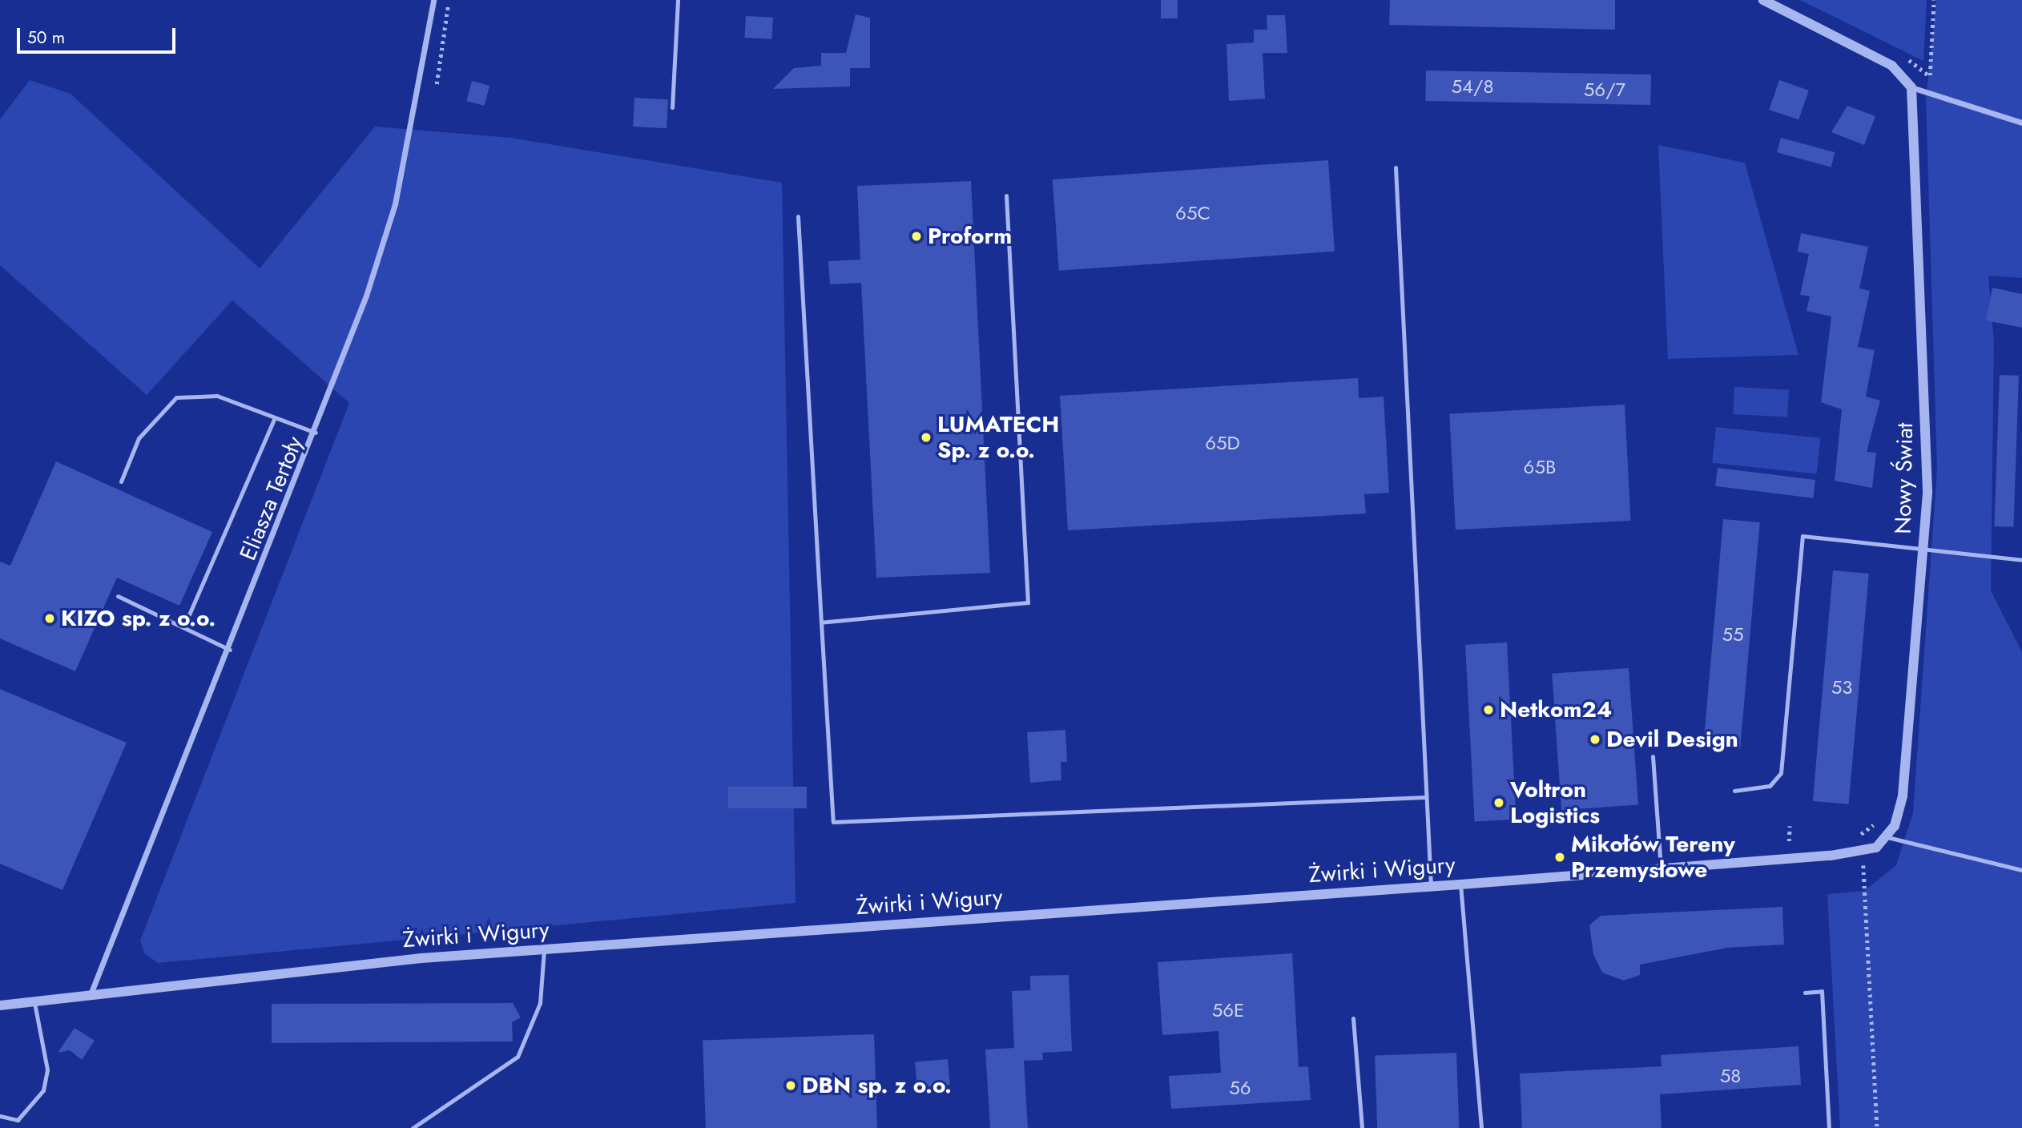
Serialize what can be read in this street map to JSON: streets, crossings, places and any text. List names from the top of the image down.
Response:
{
  "streets": {
    "street": ["Nowy Świat", "Eliasza Tertoły", "Żwirki i Wigury"]
  },
  "crossings": [
    ["Eliasza Tertoły", "Żwirki i Wigury"]
  ],
  "places": [
    "Proform",
    "LUMATECH Sp. z o.o.",
    "KIZO sp. z o.o.",
    "Netkom24",
    "Devil Design",
    "Voltron Logistics",
    "Mikołów Tereny Przemysłowe",
    "DBN sp. z o.o."
  ],
  "house_numbers": [
    "54/8",
    "56/7",
    "65C",
    "65D",
    "65B",
    "55",
    "53",
    "56E",
    "58",
    "56"
  ],
  "scale_bar": "50 m"
}
